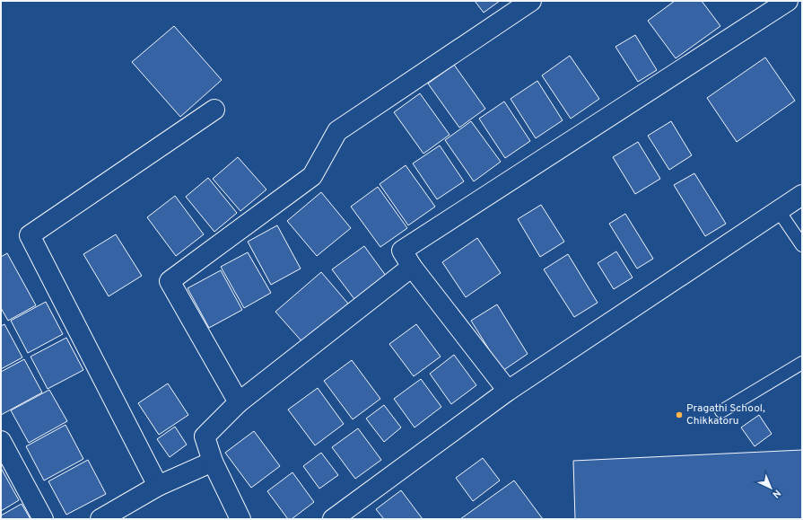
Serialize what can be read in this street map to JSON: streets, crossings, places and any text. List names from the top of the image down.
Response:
{
  "places": ["Pragathi School, Chikkatoru"],
  "north": "bottom right"
}
